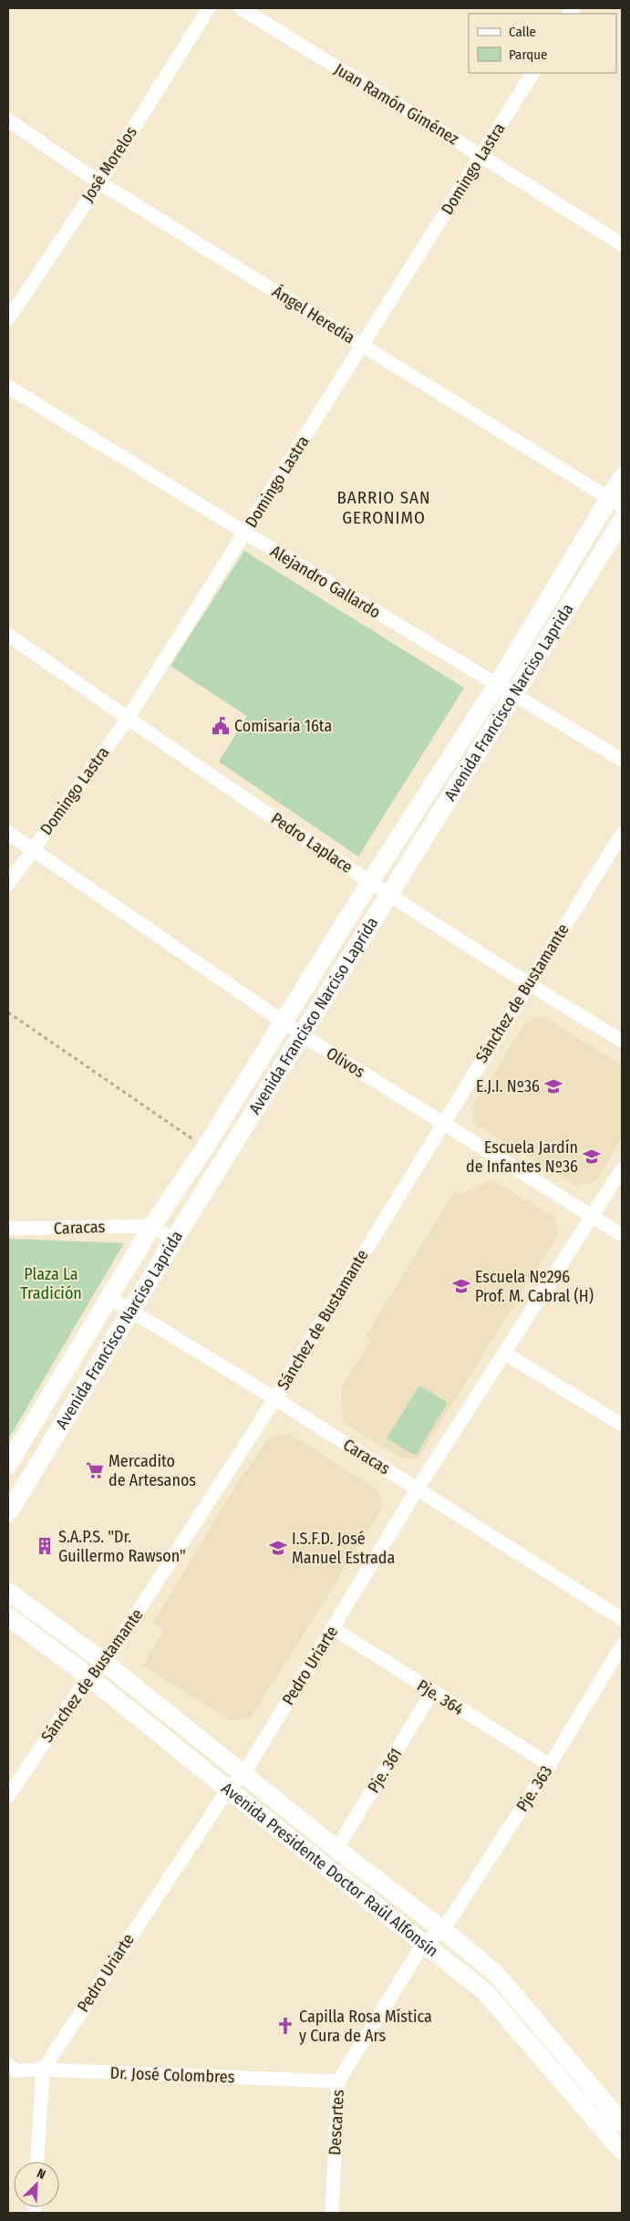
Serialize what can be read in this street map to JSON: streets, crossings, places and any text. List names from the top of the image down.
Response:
{
  "streets": {
    "main road": ["Avenida Francisco Narciso Laprida", "Avenida Presidente Doctor Raúl Alfonsín"],
    "street": [
      "Juan Ramón Giménez",
      "José Morelos",
      "Domingo Lastra",
      "Ángel Heredia",
      "Alejandro Gallardo",
      "Pedro Laplace",
      "Sánchez de Bustamante",
      "Olivos",
      "Caracas",
      "Pedro Uriarte",
      "Pje. 364",
      "Pje. 361",
      "Pje. 363",
      "Dr. José Colombres",
      "Descartes"
    ]
  },
  "crossings": [
    ["Juan Ramón Giménez", "Domingo Lastra"],
    ["José Morelos", "Ángel Heredia"],
    ["Domingo Lastra", "Ángel Heredia"],
    ["Domingo Lastra", "Alejandro Gallardo"],
    ["Domingo Lastra", "Pedro Laplace"],
    ["Domingo Lastra", "Olivos"],
    ["Ángel Heredia", "Avenida Francisco Narciso Laprida"],
    ["Alejandro Gallardo", "Avenida Francisco Narciso Laprida"],
    ["Avenida Francisco Narciso Laprida", "Pedro Laplace"],
    ["Avenida Francisco Narciso Laprida", "Olivos"],
    ["Avenida Francisco Narciso Laprida", "Caracas"],
    ["Pedro Laplace", "Sánchez de Bustamante"],
    ["Sánchez de Bustamante", "Olivos"],
    ["Sánchez de Bustamante", "Caracas"],
    ["Sánchez de Bustamante", "Avenida Presidente Doctor Raúl Alfonsín"],
    ["Olivos", "Pedro Uriarte"],
    ["Caracas", "Pedro Uriarte"],
    ["Pedro Uriarte", "Pje. 364"],
    ["Pedro Uriarte", "Avenida Presidente Doctor Raúl Alfonsín"],
    ["Pedro Uriarte", "Dr. José Colombres"],
    ["Pje. 364", "Pje. 361"],
    ["Pje. 364", "Pje. 363"],
    ["Pje. 361", "Avenida Presidente Doctor Raúl Alfonsín"],
    ["Pje. 363", "Avenida Presidente Doctor Raúl Alfonsín"],
    ["Pje. 363", "Descartes"],
    ["Avenida Presidente Doctor Raúl Alfonsín", "Descartes"],
    ["Dr. José Colombres", "Descartes"]
  ],
  "districts": ["BARRIO SAN GERONIMO"],
  "parks": ["Plaza La Tradición"],
  "places": {
    "public building": ["Comisaría 16ta"],
    "school or university": [
      "E.J.I. Nº36",
      "Escuela Jardín de Infantes Nº36",
      "Escuela Nº296 Prof. M. Cabral (H)",
      "I.S.F.D. José Manuel Estrada"
    ],
    "supermarket": ["Mercadito de Artesanos"],
    "building": ["S.A.P.S. \"Dr. Guillermo Rawson\""],
    "church": ["Capilla Rosa Mística y Cura de Ars"]
  },
  "legend": ["Calle", "Parque"],
  "north": "top right"
}
